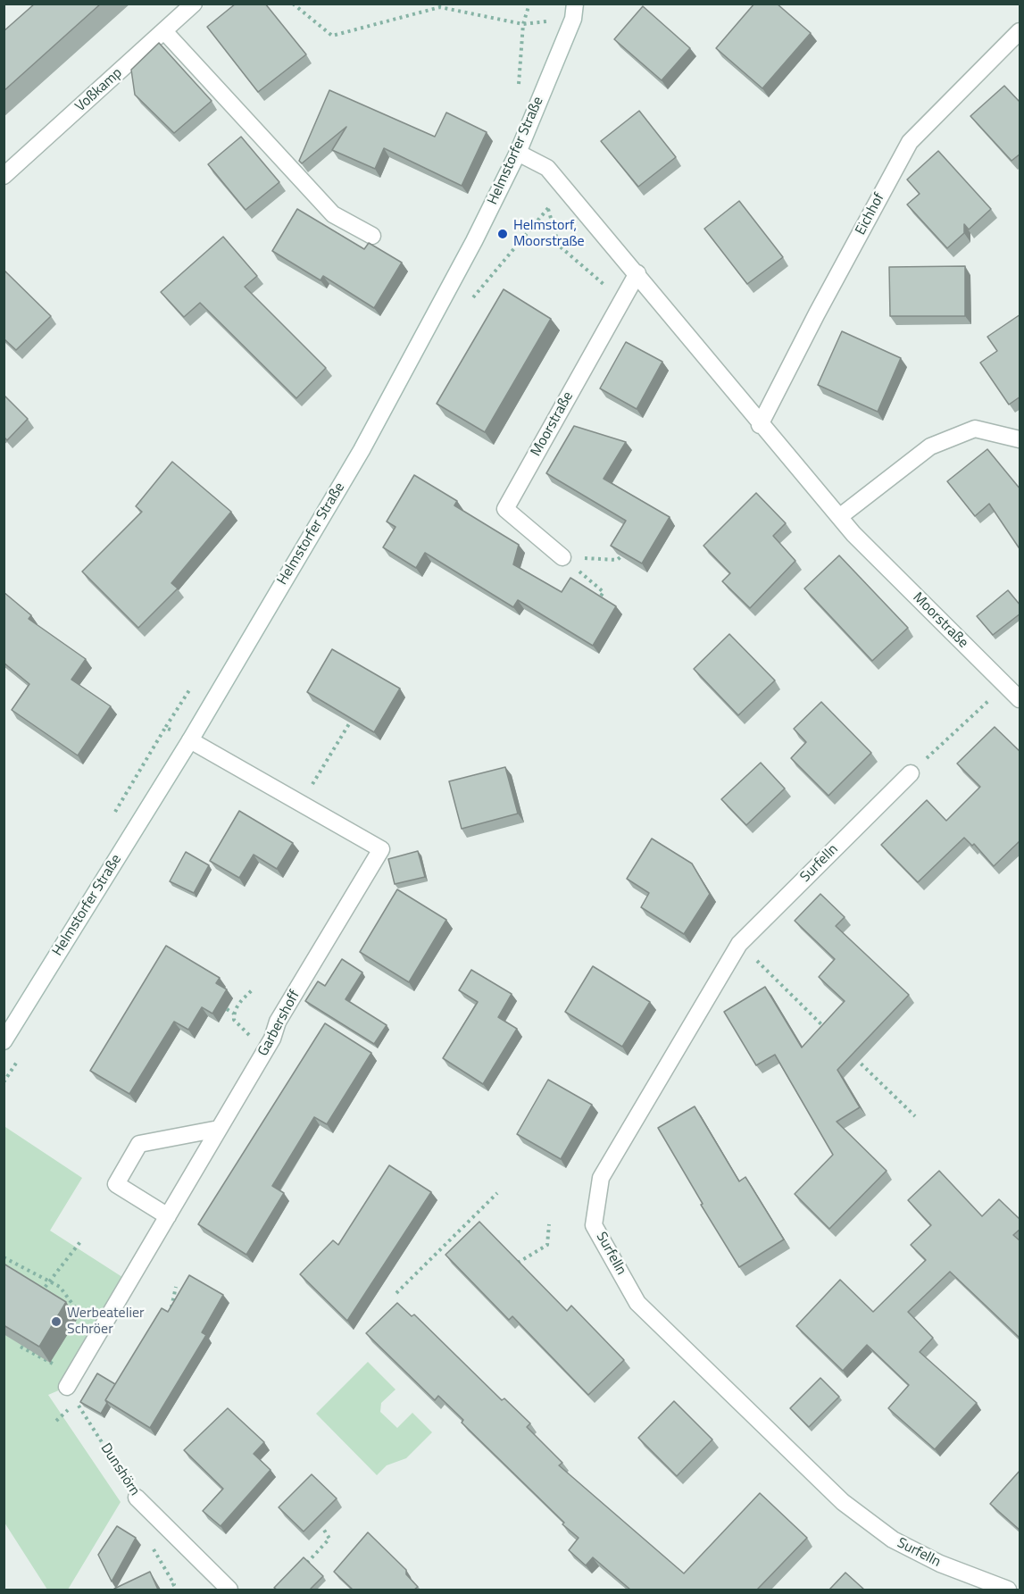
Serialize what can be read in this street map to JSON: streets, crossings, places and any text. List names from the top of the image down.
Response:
{
  "streets": {
    "street": [
      "Voßkamp",
      "Helmstorfer Straße",
      "Eichhof",
      "Moorstraße",
      "Surfelln",
      "Garbershoff",
      "Dunshörn"
    ]
  },
  "crossings": [
    ["Helmstorfer Straße", "Moorstraße"],
    ["Helmstorfer Straße", "Garbershoff"],
    ["Eichhof", "Moorstraße"],
    ["Garbershoff", "Dunshörn"]
  ],
  "places": ["Helmstorf, Moorstraße", "Werbeatelier Schröer"]
}
